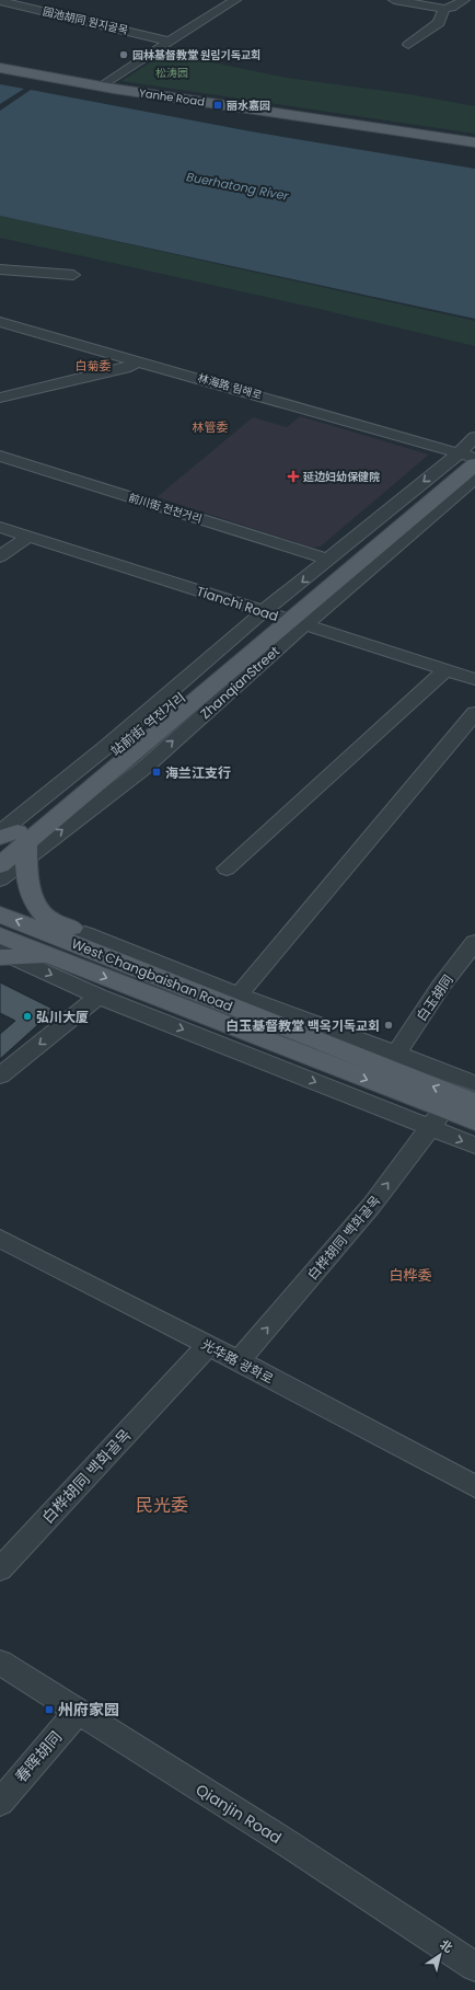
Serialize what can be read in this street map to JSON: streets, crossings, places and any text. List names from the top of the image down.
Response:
{
  "streets": {
    "main road": ["Yanhe Road", "ZhanqianStreet", "West Changbaishan Road"],
    "street": [
      "园池胡同 원지골목",
      "林海路 림해로",
      "前川街 전천거리",
      "Tianchi Road",
      "白玉胡同",
      "白桦胡同 백화골목",
      "光华路 광화로",
      "春晖胡同",
      "Qianjin Road"
    ]
  },
  "crossings": [
    ["林海路 림해로", "ZhanqianStreet"],
    ["前川街 전천거리", "ZhanqianStreet"],
    ["Tianchi Road", "ZhanqianStreet"],
    ["West Changbaishan Road", "白桦胡同 백화골목"],
    ["白桦胡同 백화골목", "光华路 광화로"],
    ["春晖胡同", "Qianjin Road"]
  ],
  "one_way": ["白桦胡同 백화골목"],
  "districts": [
    "白菊委",
    "林管委",
    "白桦委",
    "民光委"
  ],
  "water": ["Buerhatong River"],
  "parks": ["松涛园"],
  "places": {
    "other": ["园林基督教堂 원림기독교회", "弘川大厦", "白玉基督教堂 백옥기독교회"],
    "transit": ["丽水嘉园", "海兰江支行", "州府家园"],
    "health": ["延边妇幼保健院"]
  },
  "north": "top right"
}
